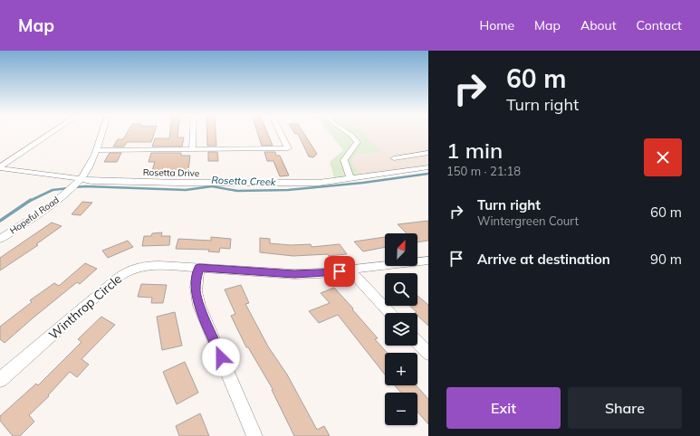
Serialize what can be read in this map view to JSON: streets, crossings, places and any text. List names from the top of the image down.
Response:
{
  "streets": {
    "street": ["Rosetta Drive", "Hopeful Road", "Winthrop Circle"]
  },
  "crossings": [
    ["Rosetta Drive", "Hopeful Road"]
  ],
  "water": ["Rosetta Creek"],
  "north": "top right",
  "page": {
    "header": "Map",
    "nav": [
      "Home",
      "Map",
      "About",
      "Contact"
    ],
    "turn": ["60 m", "Turn right"],
    "heading": ["1 min", "150 m · 21:18"],
    "list": [
      {
        "name": "Turn right",
        "note": "Wintergreen Court",
        "value": "60 m"
      },
      {
        "name": "Arrive at destination",
        "value": "90 m"
      }
    ],
    "map_buttons": ["+", "−"],
    "buttons": ["Exit", "Share"]
  }
}
